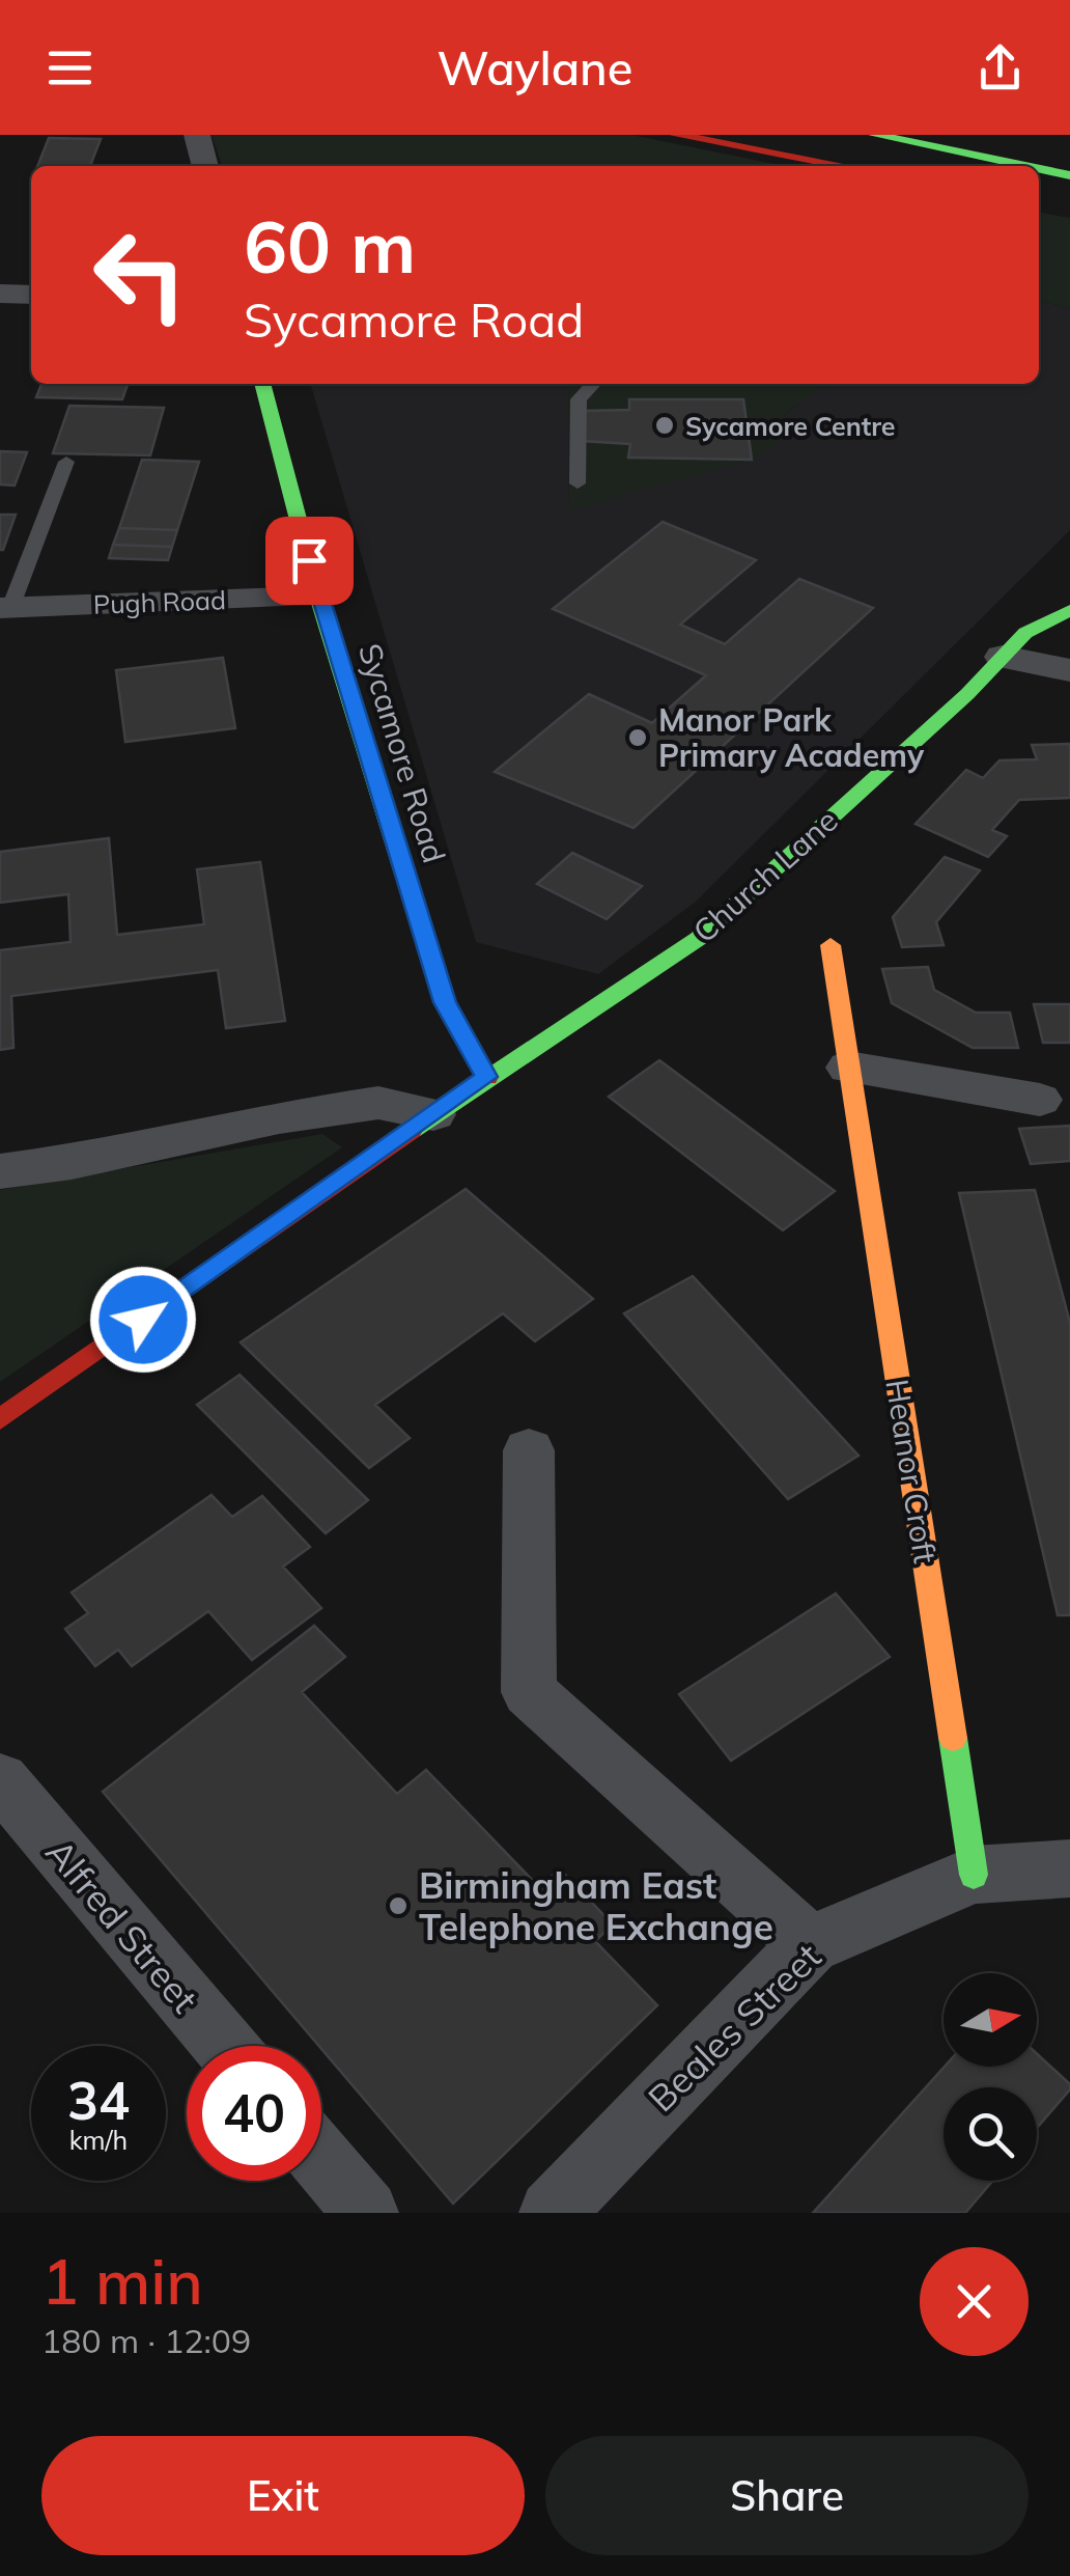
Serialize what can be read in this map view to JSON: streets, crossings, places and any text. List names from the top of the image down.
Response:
{
  "streets": {
    "main road": ["Sycamore Road", "Church Lane", "Heanor Croft"],
    "street": ["Pugh Road", "Alfred Street", "Beales Street"]
  },
  "crossings": [
    ["Pugh Road", "Sycamore Road"],
    ["Sycamore Road", "Church Lane"],
    ["Heanor Croft", "Beales Street"]
  ],
  "places": ["Sycamore Centre", "Manor Park Primary Academy", "Birmingham East Telephone Exchange"],
  "north": "right",
  "page": {
    "header": "Waylane",
    "turn": ["60 m", "Sycamore Road"],
    "speed": "34 km/h",
    "limit": "40",
    "heading": ["1 min", "180 m · 12:09"],
    "buttons": ["Exit", "Share"]
  }
}
